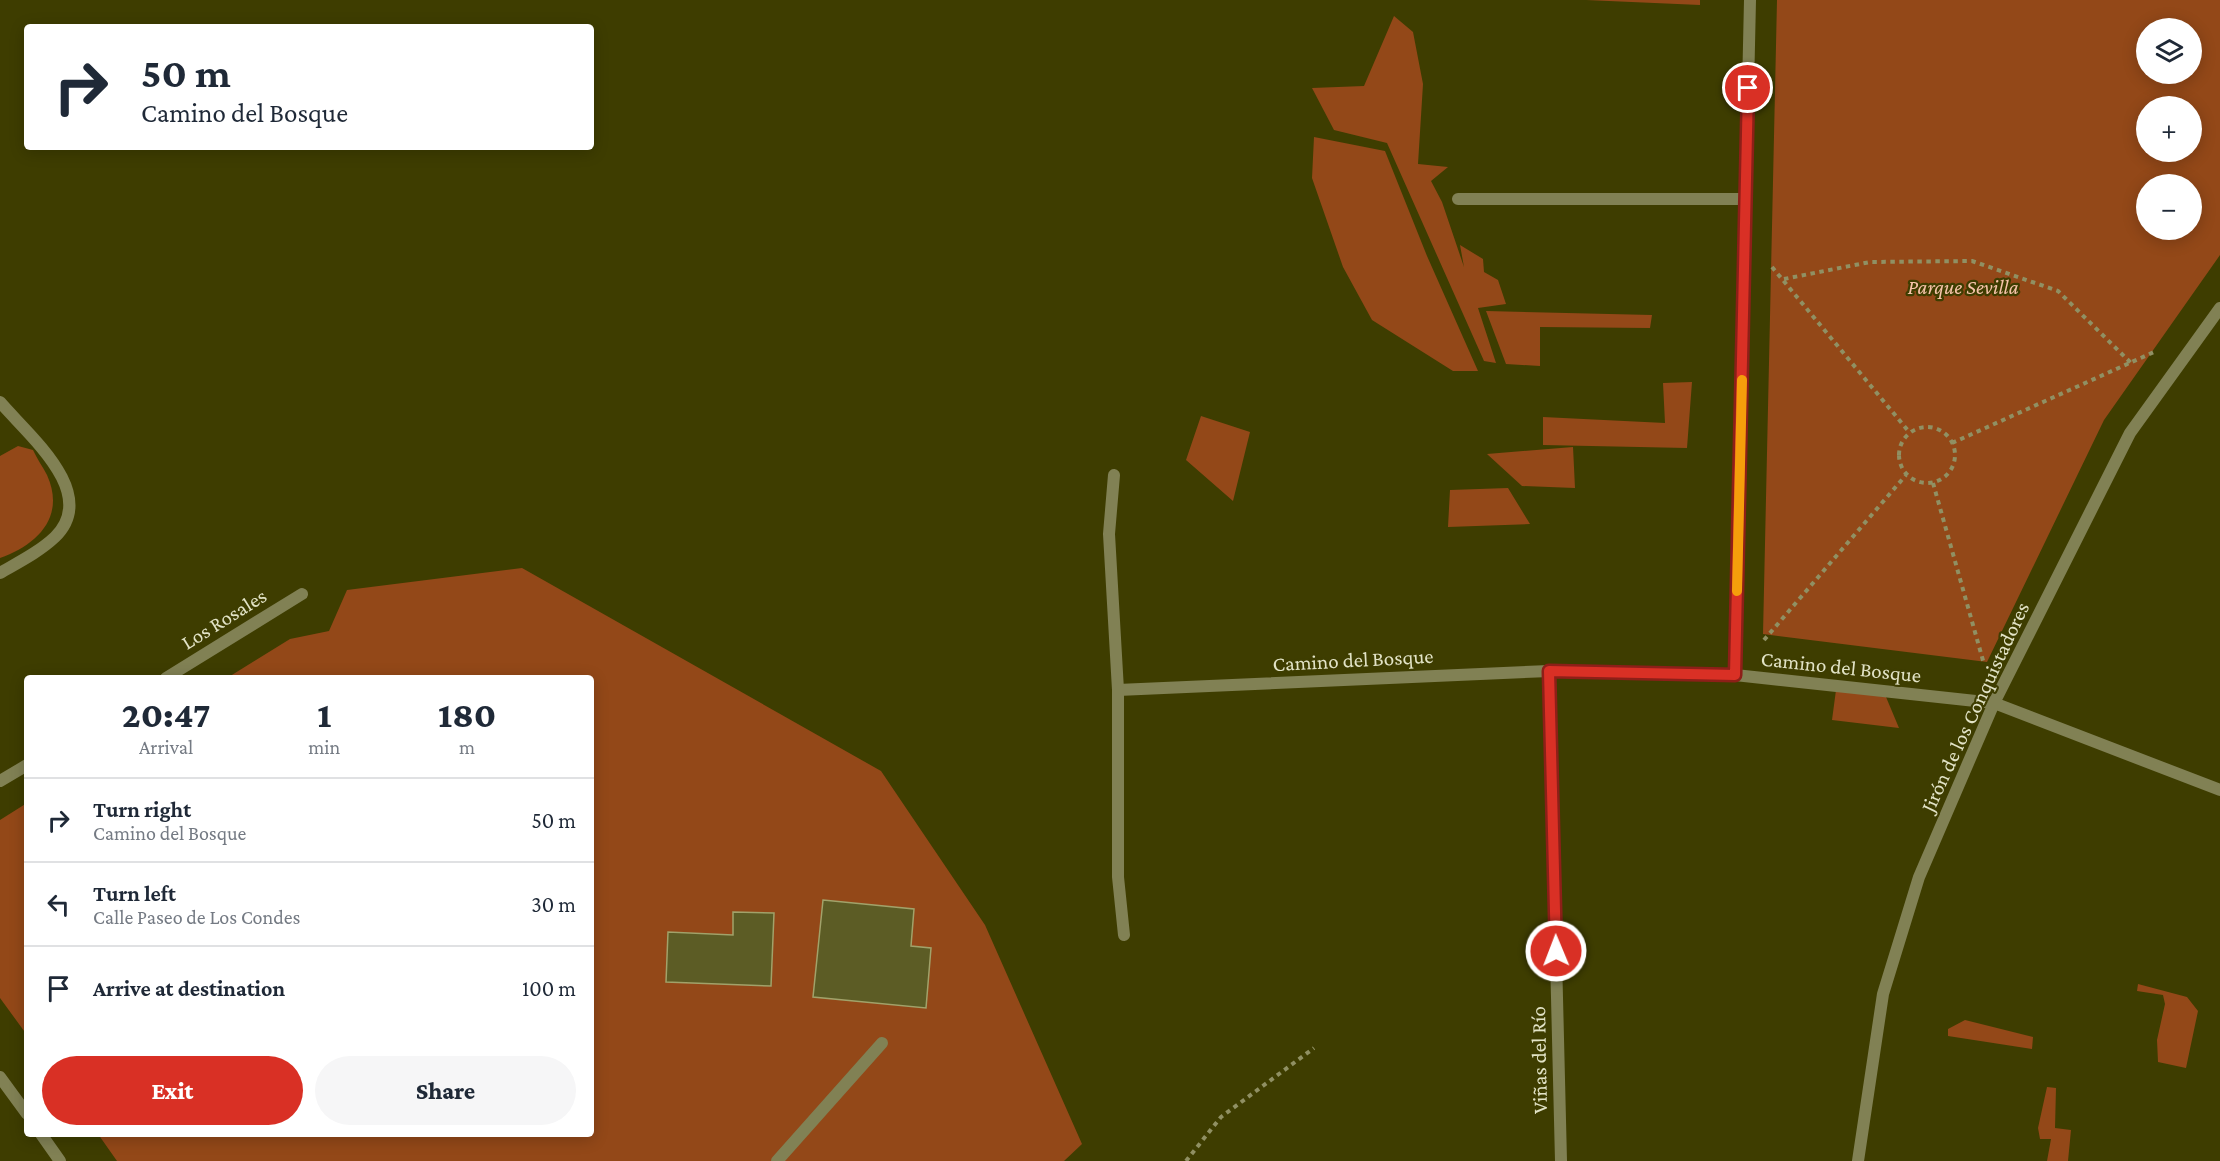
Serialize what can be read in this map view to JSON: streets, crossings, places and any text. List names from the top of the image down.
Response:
{
  "streets": {
    "street": [
      "Los Rosales",
      "Camino del Bosque",
      "Jirón de los Conquistadores",
      "Viñas del Río"
    ]
  },
  "crossings": [
    ["Camino del Bosque", "Jirón de los Conquistadores"],
    ["Camino del Bosque", "Viñas del Río"]
  ],
  "parks": ["Parque Sevilla"],
  "page": {
    "map_buttons": ["+", "−"],
    "turn": ["50 m", "Camino del Bosque"],
    "eta": [
      "20:47",
      "Arrival",
      "1",
      "min",
      "180",
      "m"
    ],
    "list": [
      {
        "name": "Turn right",
        "note": "Camino del Bosque",
        "value": "50 m"
      },
      {
        "name": "Turn left",
        "note": "Calle Paseo de Los Condes",
        "value": "30 m"
      },
      {
        "name": "Arrive at destination",
        "value": "100 m"
      }
    ],
    "buttons": ["Exit", "Share"]
  }
}
